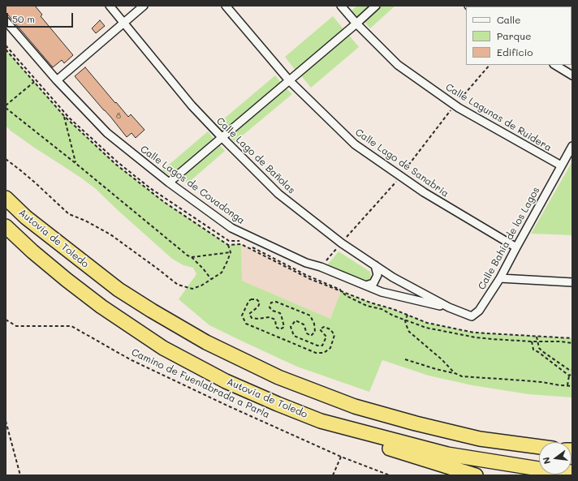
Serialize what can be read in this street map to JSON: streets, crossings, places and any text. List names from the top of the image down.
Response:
{
  "streets": {
    "highway": ["Autovía de Toledo"],
    "street": [
      "Calle Lagunas de Ruidera",
      "Calle Lago de Bañolas",
      "Calle Lago de Sanabria",
      "Calle Lagos de Covadonga",
      "Calle Bahía de los Lagos"
    ],
    "path": ["Camino de Fuenlabrada a Parla"]
  },
  "crossings": [
    ["Calle Lagunas de Ruidera", "Calle Bahía de los Lagos"],
    ["Calle Lago de Bañolas", "Calle Lagos de Covadonga"],
    ["Calle Lago de Bañolas", "Calle Bahía de los Lagos"],
    ["Calle Lago de Sanabria", "Calle Bahía de los Lagos"],
    ["Calle Lagos de Covadonga", "Calle Bahía de los Lagos"]
  ],
  "house_numbers": ["8"],
  "legend": ["Calle", "Parque", "Edificio"],
  "scale_bar": "50 m",
  "north": "left"
}
